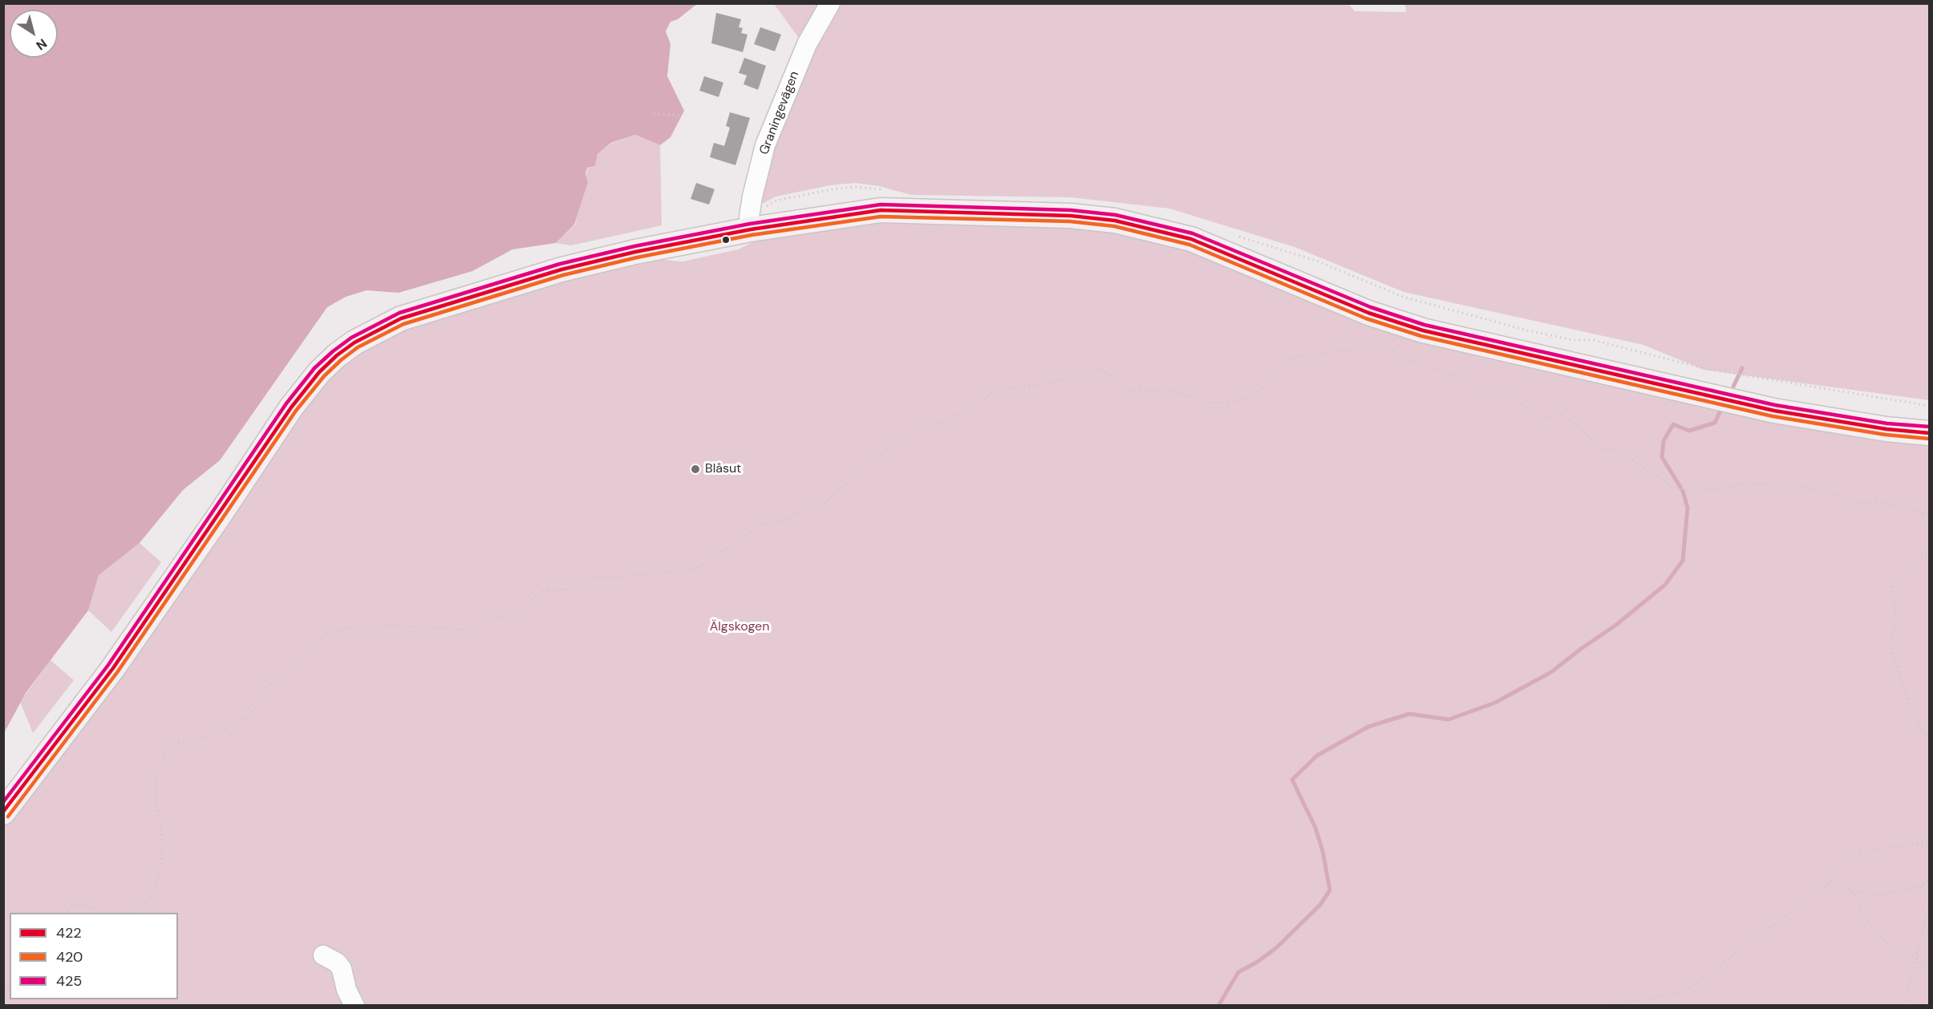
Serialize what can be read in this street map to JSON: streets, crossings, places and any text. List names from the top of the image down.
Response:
{
  "streets": {
    "street": ["Graningevägen"]
  },
  "parks": ["Älgskogen"],
  "places": ["Blåsut"],
  "lines": ["transit line 425", "transit line 422", "transit line 420"],
  "legend": ["422", "420", "425"],
  "north": "bottom right"
}
